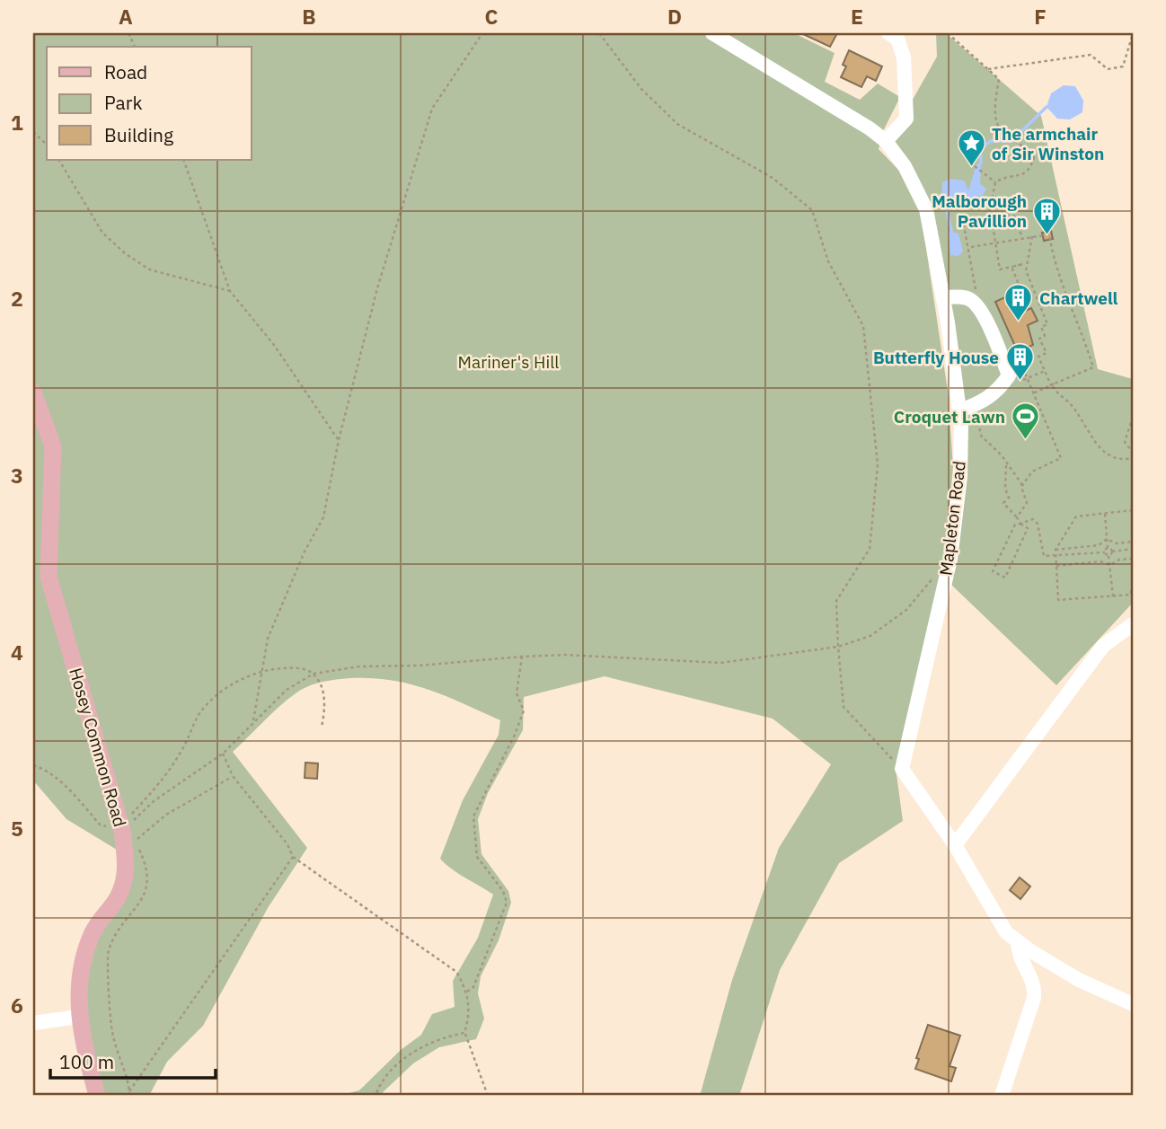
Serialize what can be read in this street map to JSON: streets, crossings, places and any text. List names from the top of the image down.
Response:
{
  "streets": {
    "main road": ["Hosey Common Road"],
    "street": ["Mapleton Road"]
  },
  "parks": ["Mariner's Hill"],
  "places": {
    "place": ["The armchair of Sir Winston"],
    "building": ["Malborough Pavillion", "Chartwell", "Butterfly House"],
    "sports": ["Croquet Lawn"]
  },
  "legend": ["Road", "Park", "Building"],
  "scale_bar": "100 m",
  "grid": {
    "columns": [
      "A",
      "B",
      "C",
      "D",
      "E",
      "F"
    ],
    "rows": [
      "1",
      "2",
      "3",
      "4",
      "5",
      "6"
    ]
  }
}
